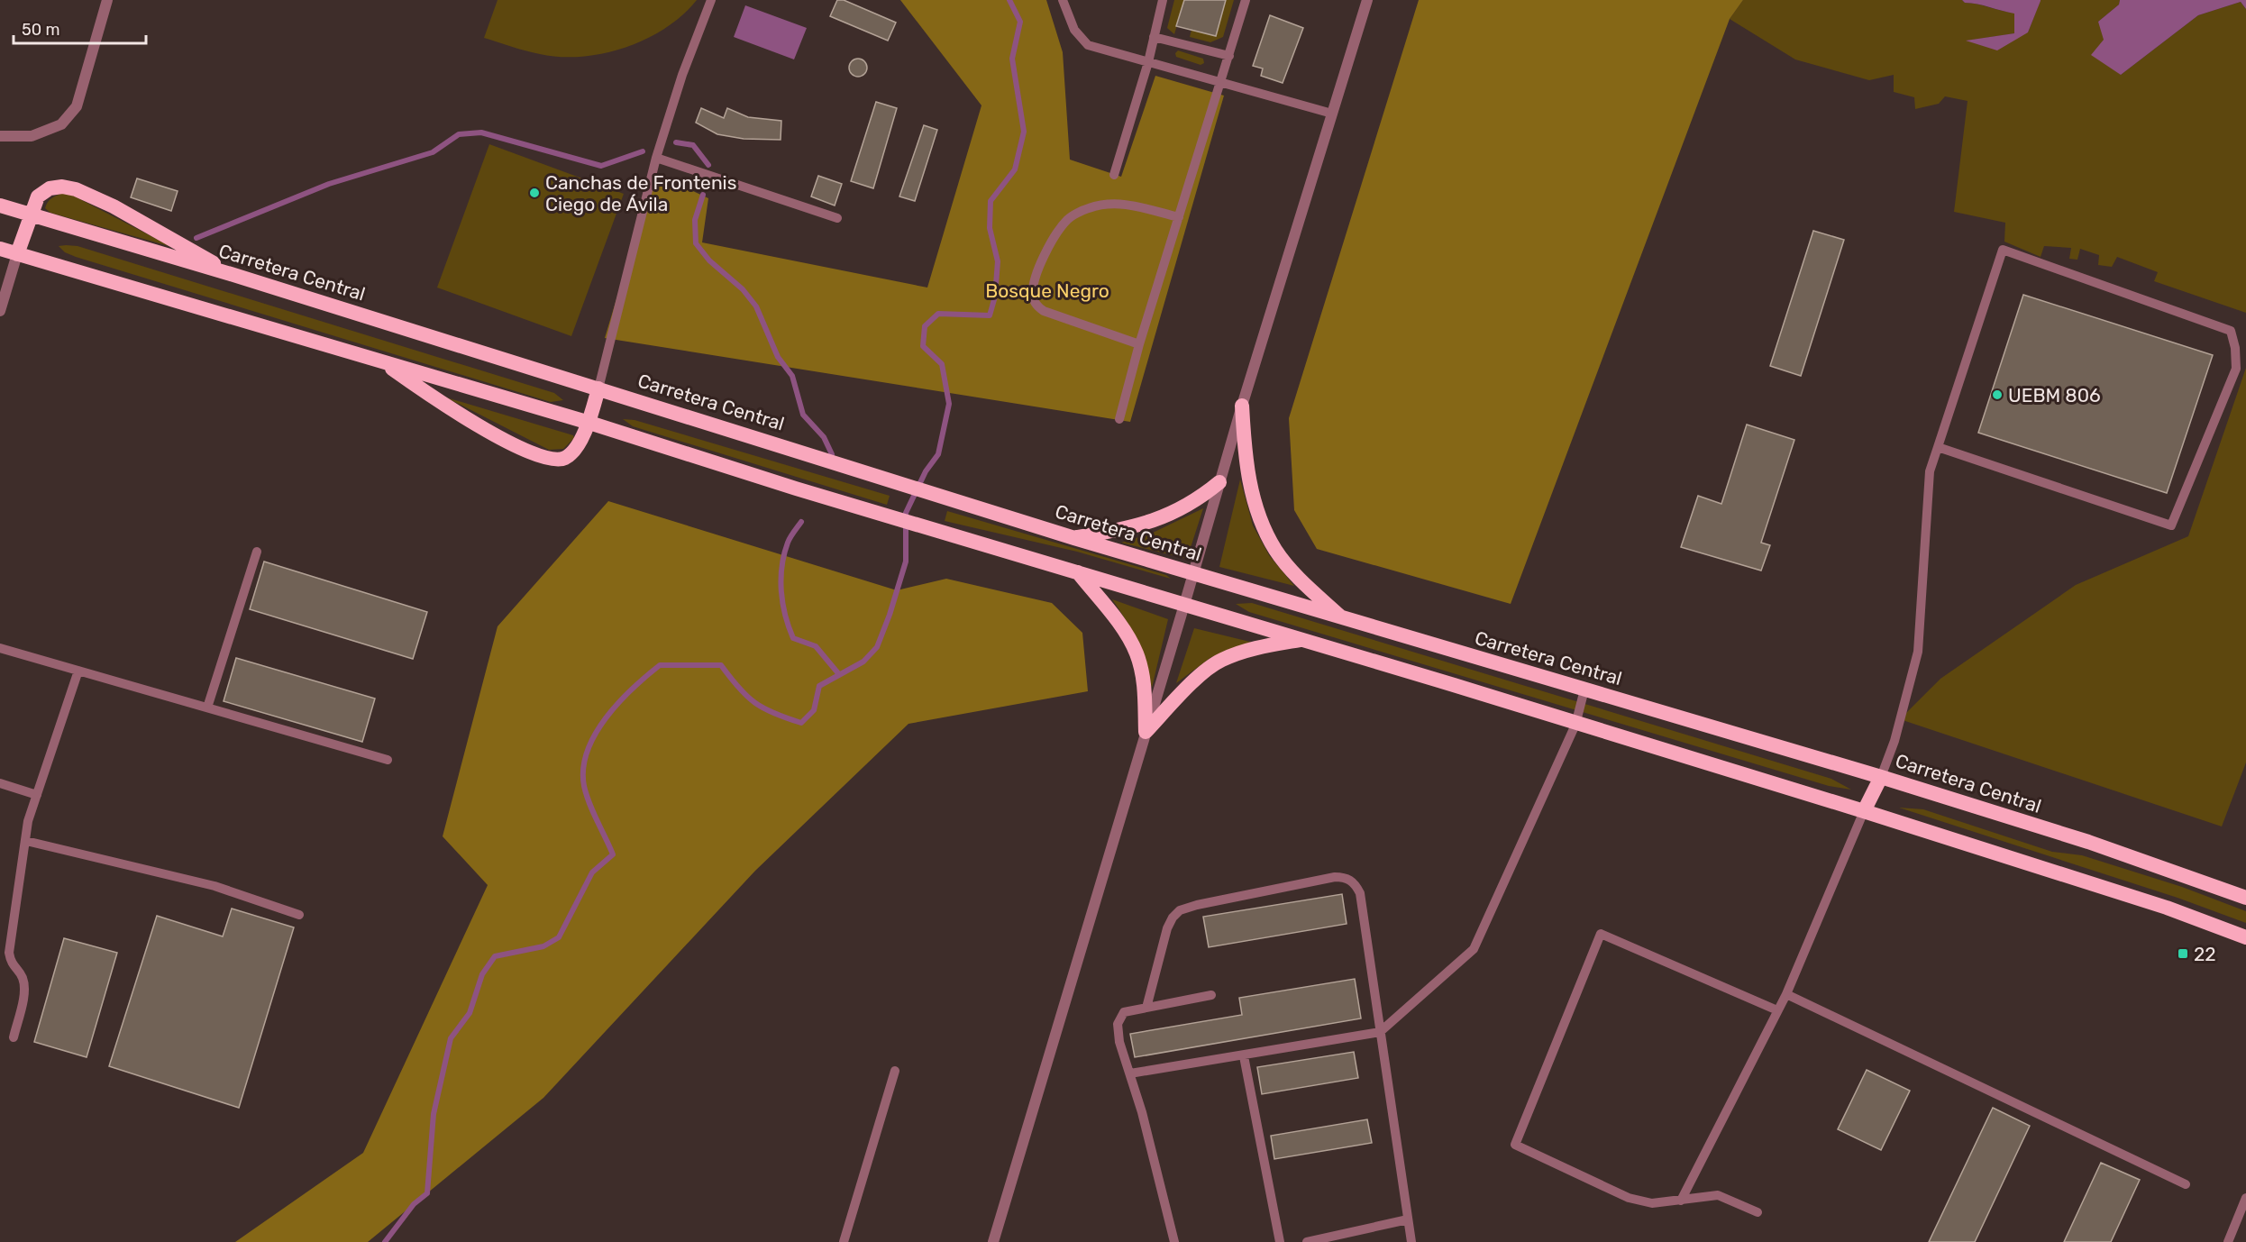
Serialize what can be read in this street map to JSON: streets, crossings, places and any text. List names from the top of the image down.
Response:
{
  "streets": {
    "highway": ["Carretera Central"]
  },
  "parks": ["Bosque Negro"],
  "places": {
    "other": ["Canchas de Frontenis Ciego de Ávila", "UEBM 806"],
    "transit": ["22"]
  },
  "scale_bar": "50 m"
}
